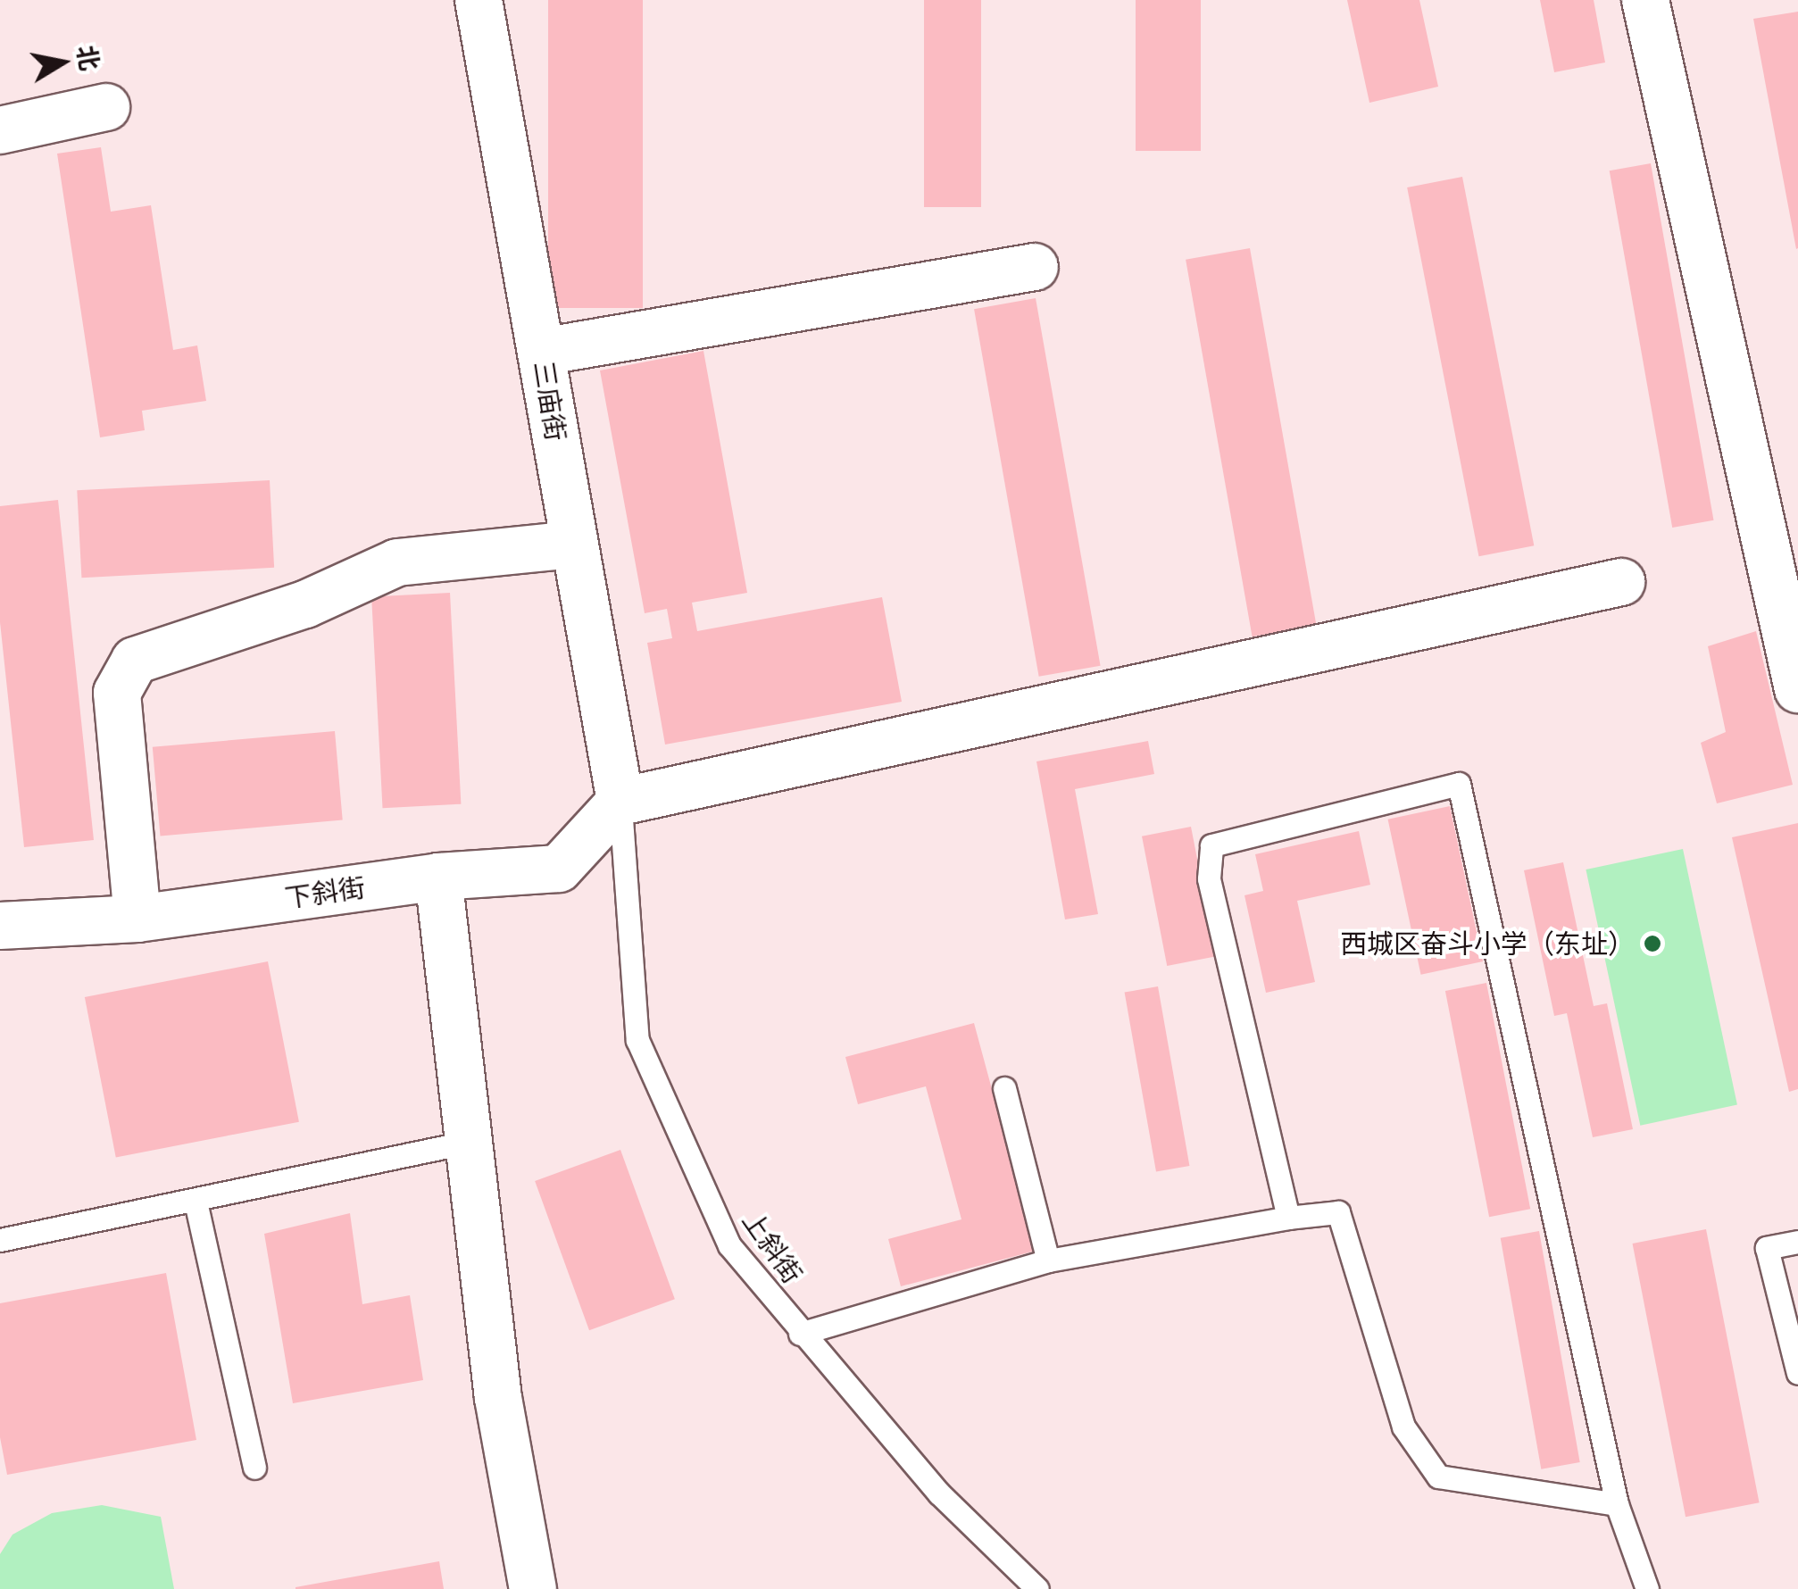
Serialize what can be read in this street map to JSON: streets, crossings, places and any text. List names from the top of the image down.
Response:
{
  "streets": {
    "street": ["三庙街", "下斜街"],
    "lane": ["上斜街"]
  },
  "crossings": [
    ["三庙街", "下斜街"],
    ["三庙街", "上斜街"],
    ["下斜街", "上斜街"]
  ],
  "places": ["西城区奋斗小学（东址）"],
  "north": "right"
}
